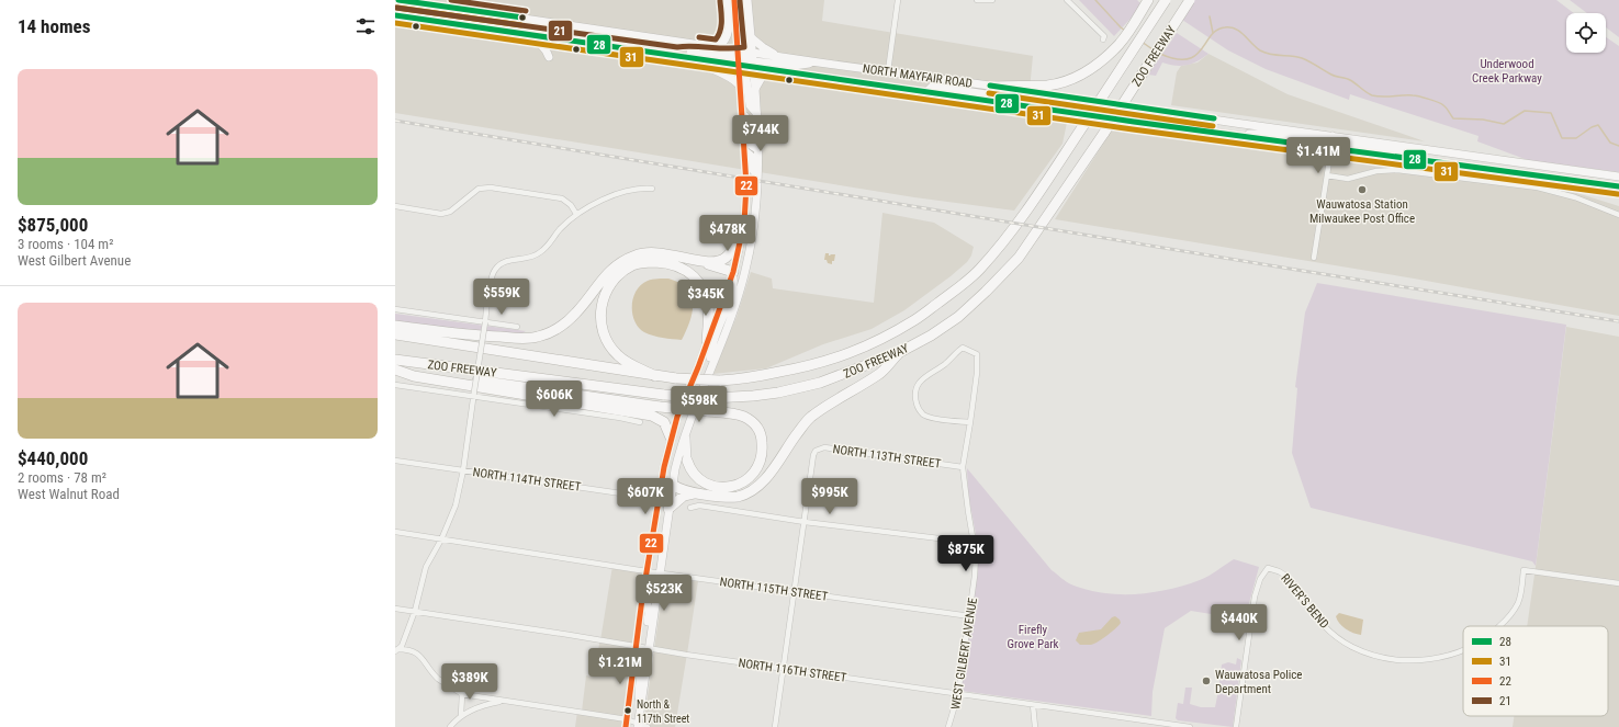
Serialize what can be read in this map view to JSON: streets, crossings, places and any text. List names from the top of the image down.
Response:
{
  "streets": {
    "highway": ["ZOO FREEWAY"],
    "main road": ["NORTH MAYFAIR ROAD"],
    "street": [
      "NORTH 113TH STREET",
      "NORTH 114TH STREET",
      "NORTH 115TH STREET",
      "RIVER'S BEND",
      "WEST GILBERT AVENUE",
      "NORTH 116TH STREET"
    ]
  },
  "crossings": [
    ["NORTH 113TH STREET", "WEST GILBERT AVENUE"],
    ["NORTH 115TH STREET", "WEST GILBERT AVENUE"],
    ["WEST GILBERT AVENUE", "NORTH 116TH STREET"]
  ],
  "parks": ["Underwood Creek Parkway", "Firefly Grove Park"],
  "places": ["Wauwatosa Station Milwaukee Post Office", "Wauwatosa Police Department", "North & 117th Street"],
  "lines": [
    "transit line 28",
    "transit line 22",
    "transit line 21",
    "transit line 31"
  ],
  "legend": [
    "28",
    "31",
    "22",
    "21"
  ],
  "page": {
    "heading": "14 homes",
    "list": [
      {
        "name": "$875,000",
        "note": "3 rooms · 104 m² · West Gilbert Avenue"
      },
      {
        "name": "$440,000",
        "note": "2 rooms · 78 m² · West Walnut Road"
      }
    ],
    "price": [
      "$744K",
      "$1.41M",
      "$478K",
      "$559K",
      "$345K",
      "$606K",
      "$598K",
      "$607K",
      "$995K",
      "$875K",
      "$523K",
      "$440K",
      "$1.21M",
      "$389K"
    ]
  }
}
